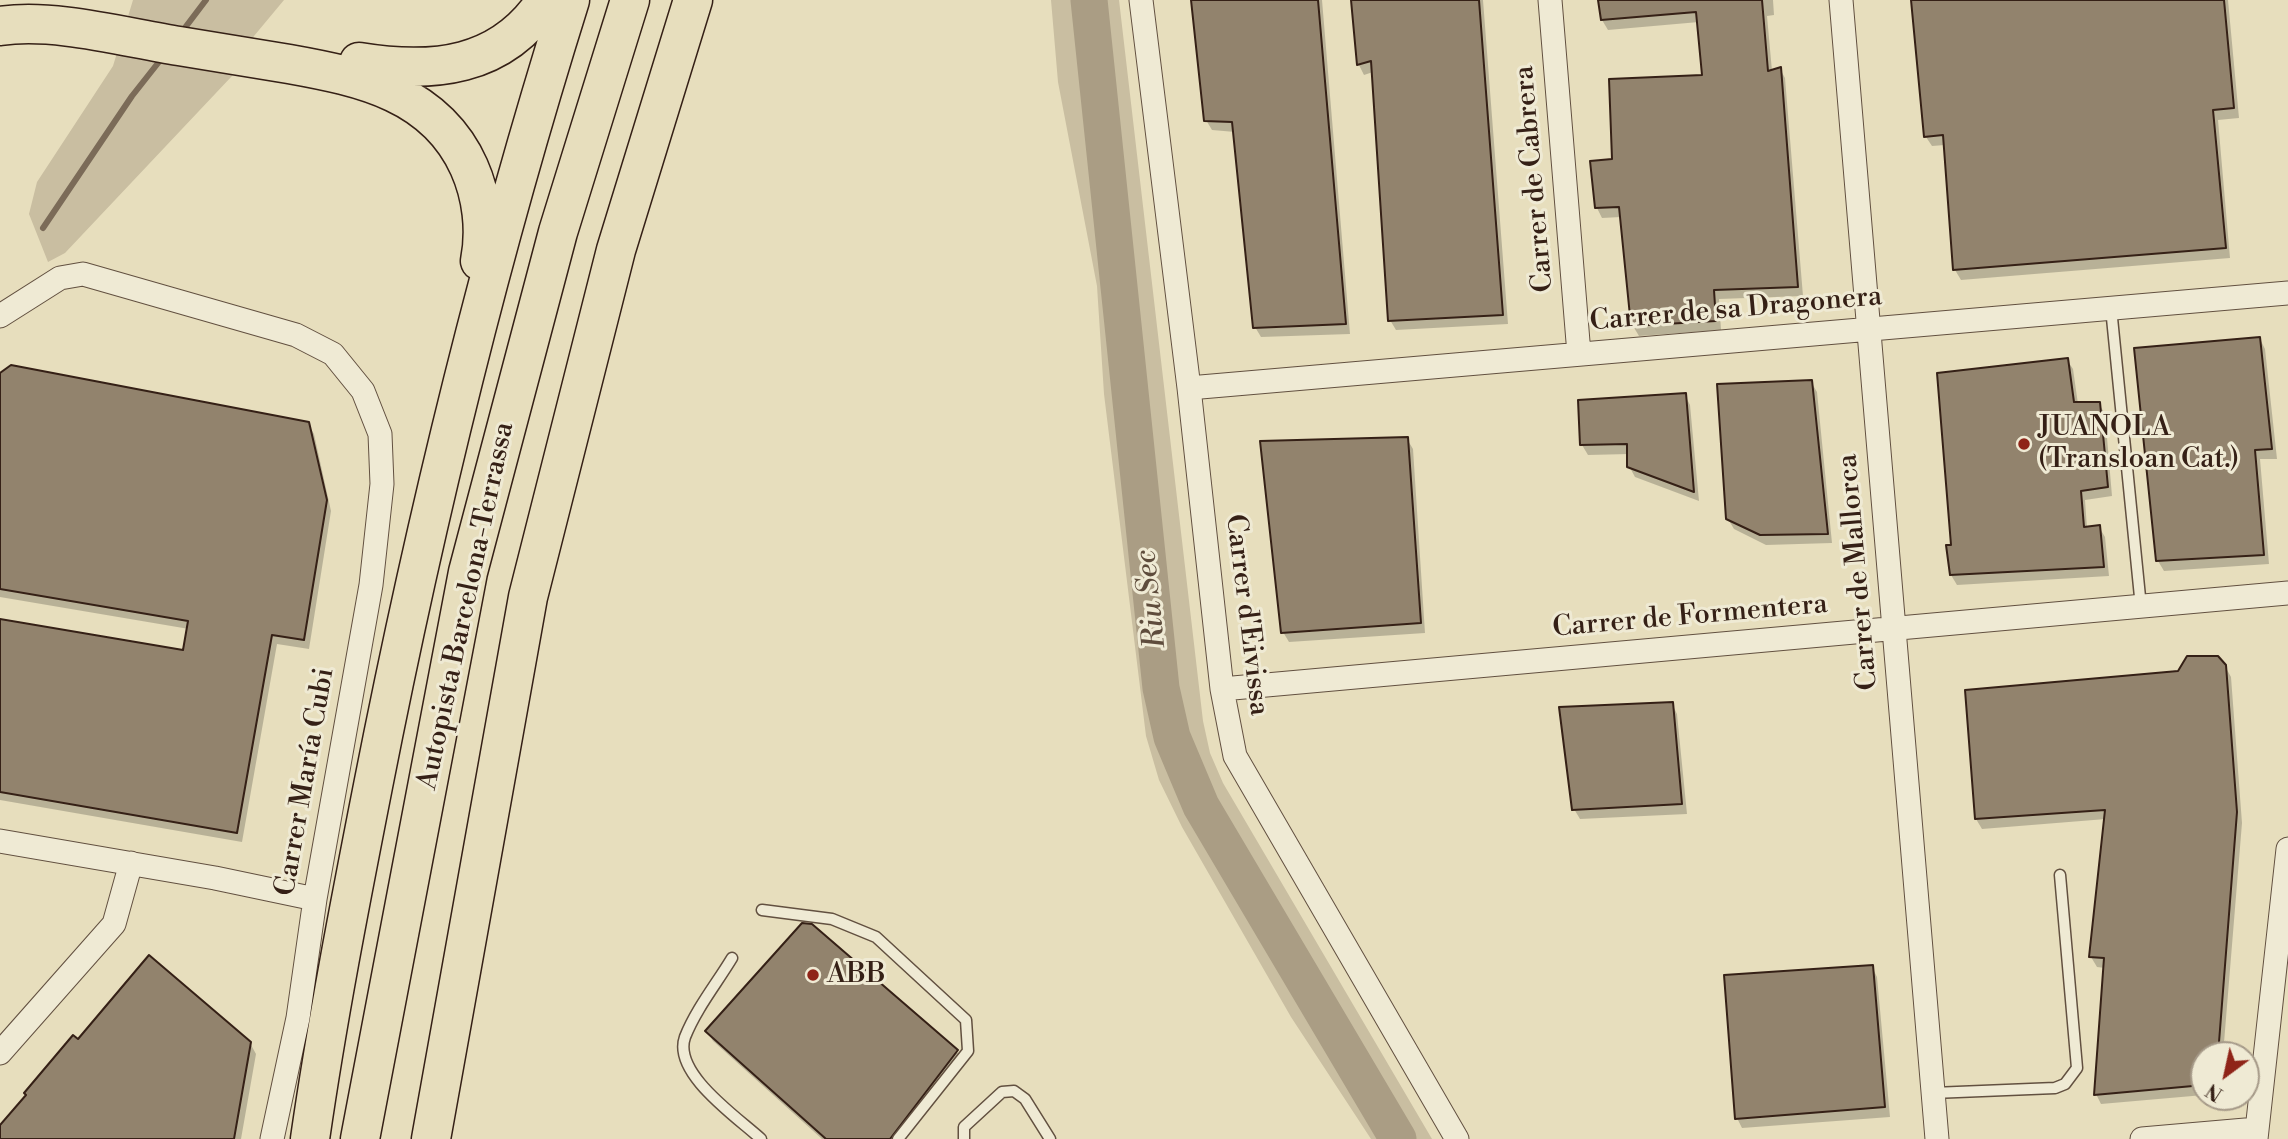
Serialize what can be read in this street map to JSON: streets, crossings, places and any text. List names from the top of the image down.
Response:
{
  "streets": {
    "highway": ["Autopista Barcelona-Terrassa"],
    "street": [
      "Carrer de Cabrera",
      "Carrer de sa Dragonera",
      "Carrer de Mallorca",
      "Carrer d'Eivissa",
      "Carrer de Formentera",
      "Carrer María Cubi"
    ]
  },
  "crossings": [
    ["Carrer de Cabrera", "Carrer de sa Dragonera"],
    ["Carrer de sa Dragonera", "Carrer de Mallorca"],
    ["Carrer de sa Dragonera", "Carrer d'Eivissa"],
    ["Carrer de Mallorca", "Carrer de Formentera"],
    ["Carrer d'Eivissa", "Carrer de Formentera"]
  ],
  "water": ["Riu Sec"],
  "places": ["JUANOLA (Transloan Cat.)", "ABB"],
  "north": "bottom left"
}
